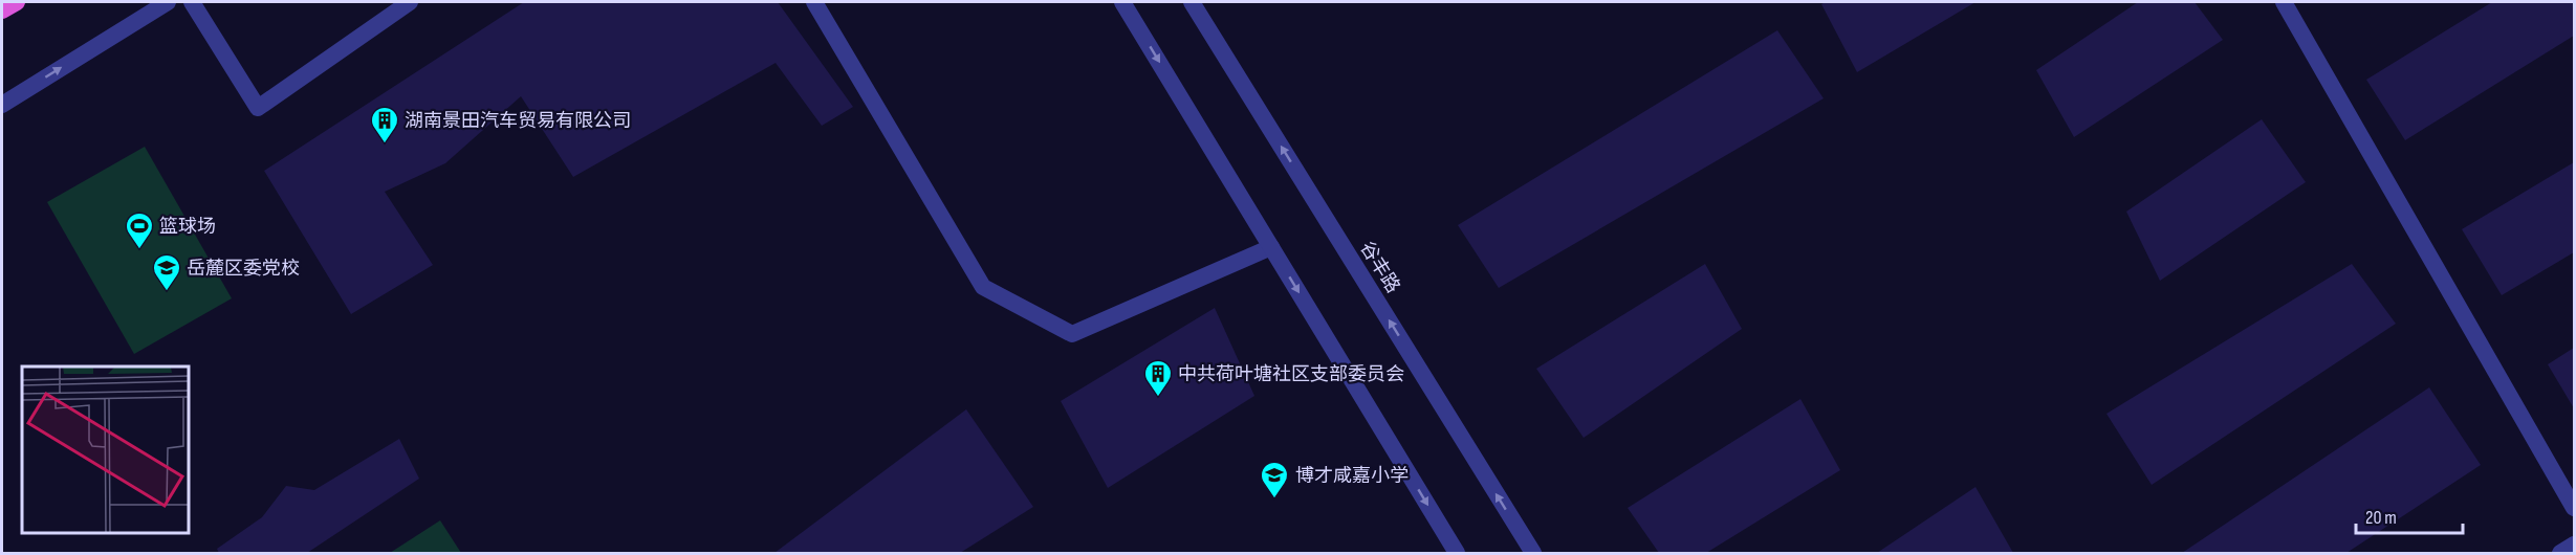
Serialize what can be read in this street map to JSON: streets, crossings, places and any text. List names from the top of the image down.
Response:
{
  "streets": {
    "street": ["谷丰路"]
  },
  "places": {
    "building": ["湖南景田汽车贸易有限公司", "中共荷叶塘社区支部委员会"],
    "sports": ["篮球场"],
    "school or university": ["岳麓区委党校", "博才咸嘉小学"]
  },
  "scale_bar": "20 m"
}
